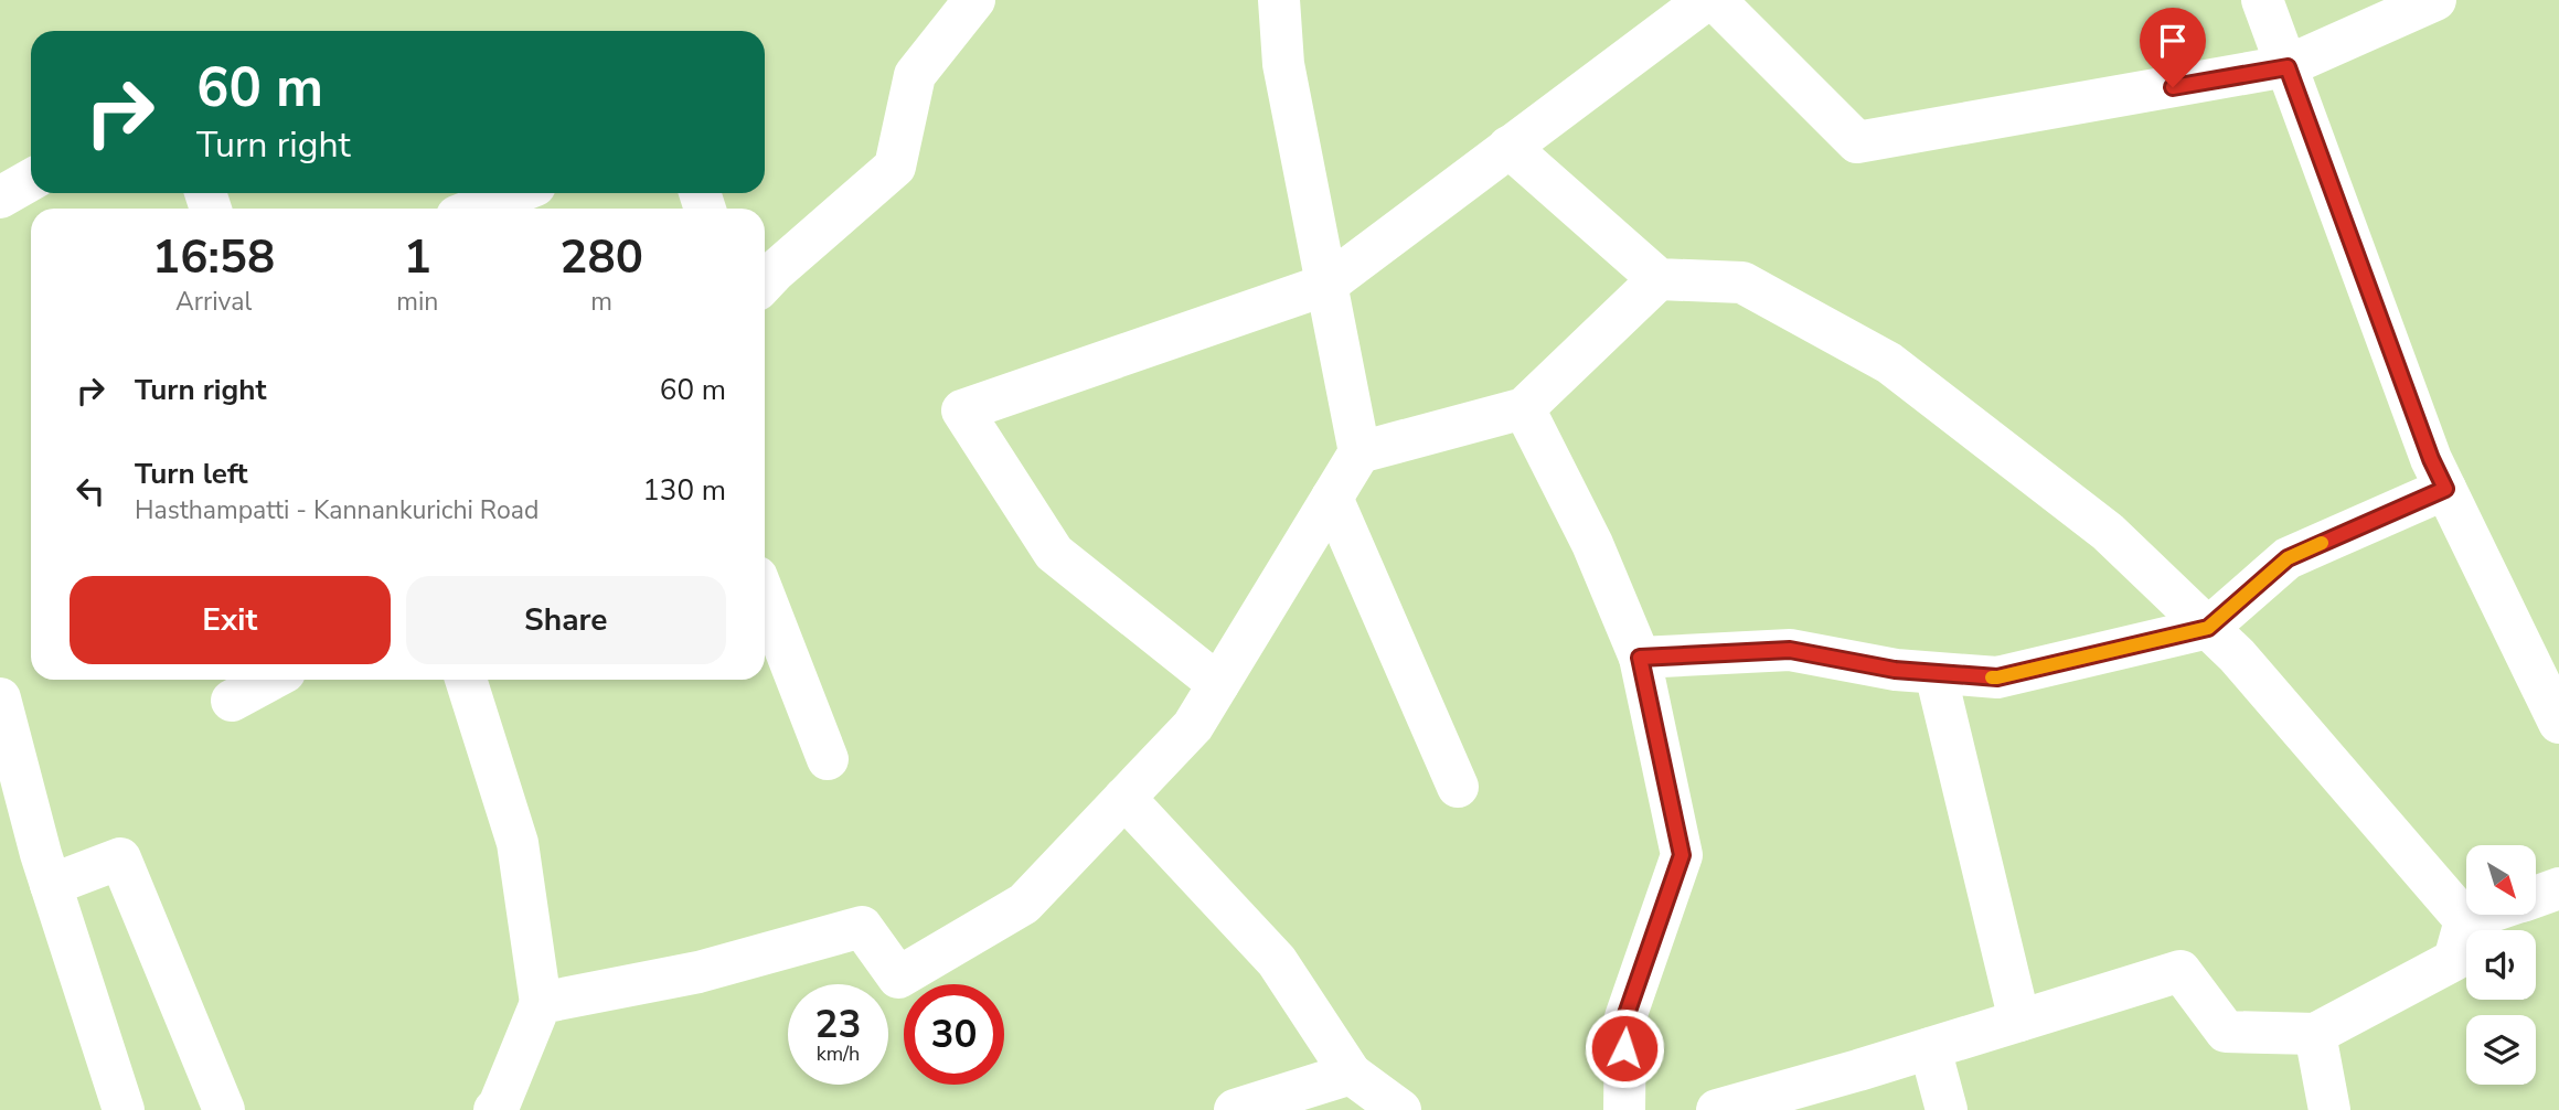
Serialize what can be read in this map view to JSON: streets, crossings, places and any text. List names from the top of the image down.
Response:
{
  "north": "bottom right",
  "page": {
    "turn": ["60 m", "Turn right"],
    "eta": [
      "16:58",
      "Arrival",
      "1",
      "min",
      "280",
      "m"
    ],
    "list": [
      {
        "name": "Turn right",
        "value": "60 m"
      },
      {
        "name": "Turn left",
        "note": "Hasthampatti - Kannankurichi Road",
        "value": "130 m"
      }
    ],
    "buttons": ["Exit", "Share"],
    "speed": "23 km/h",
    "limit": "30"
  }
}
